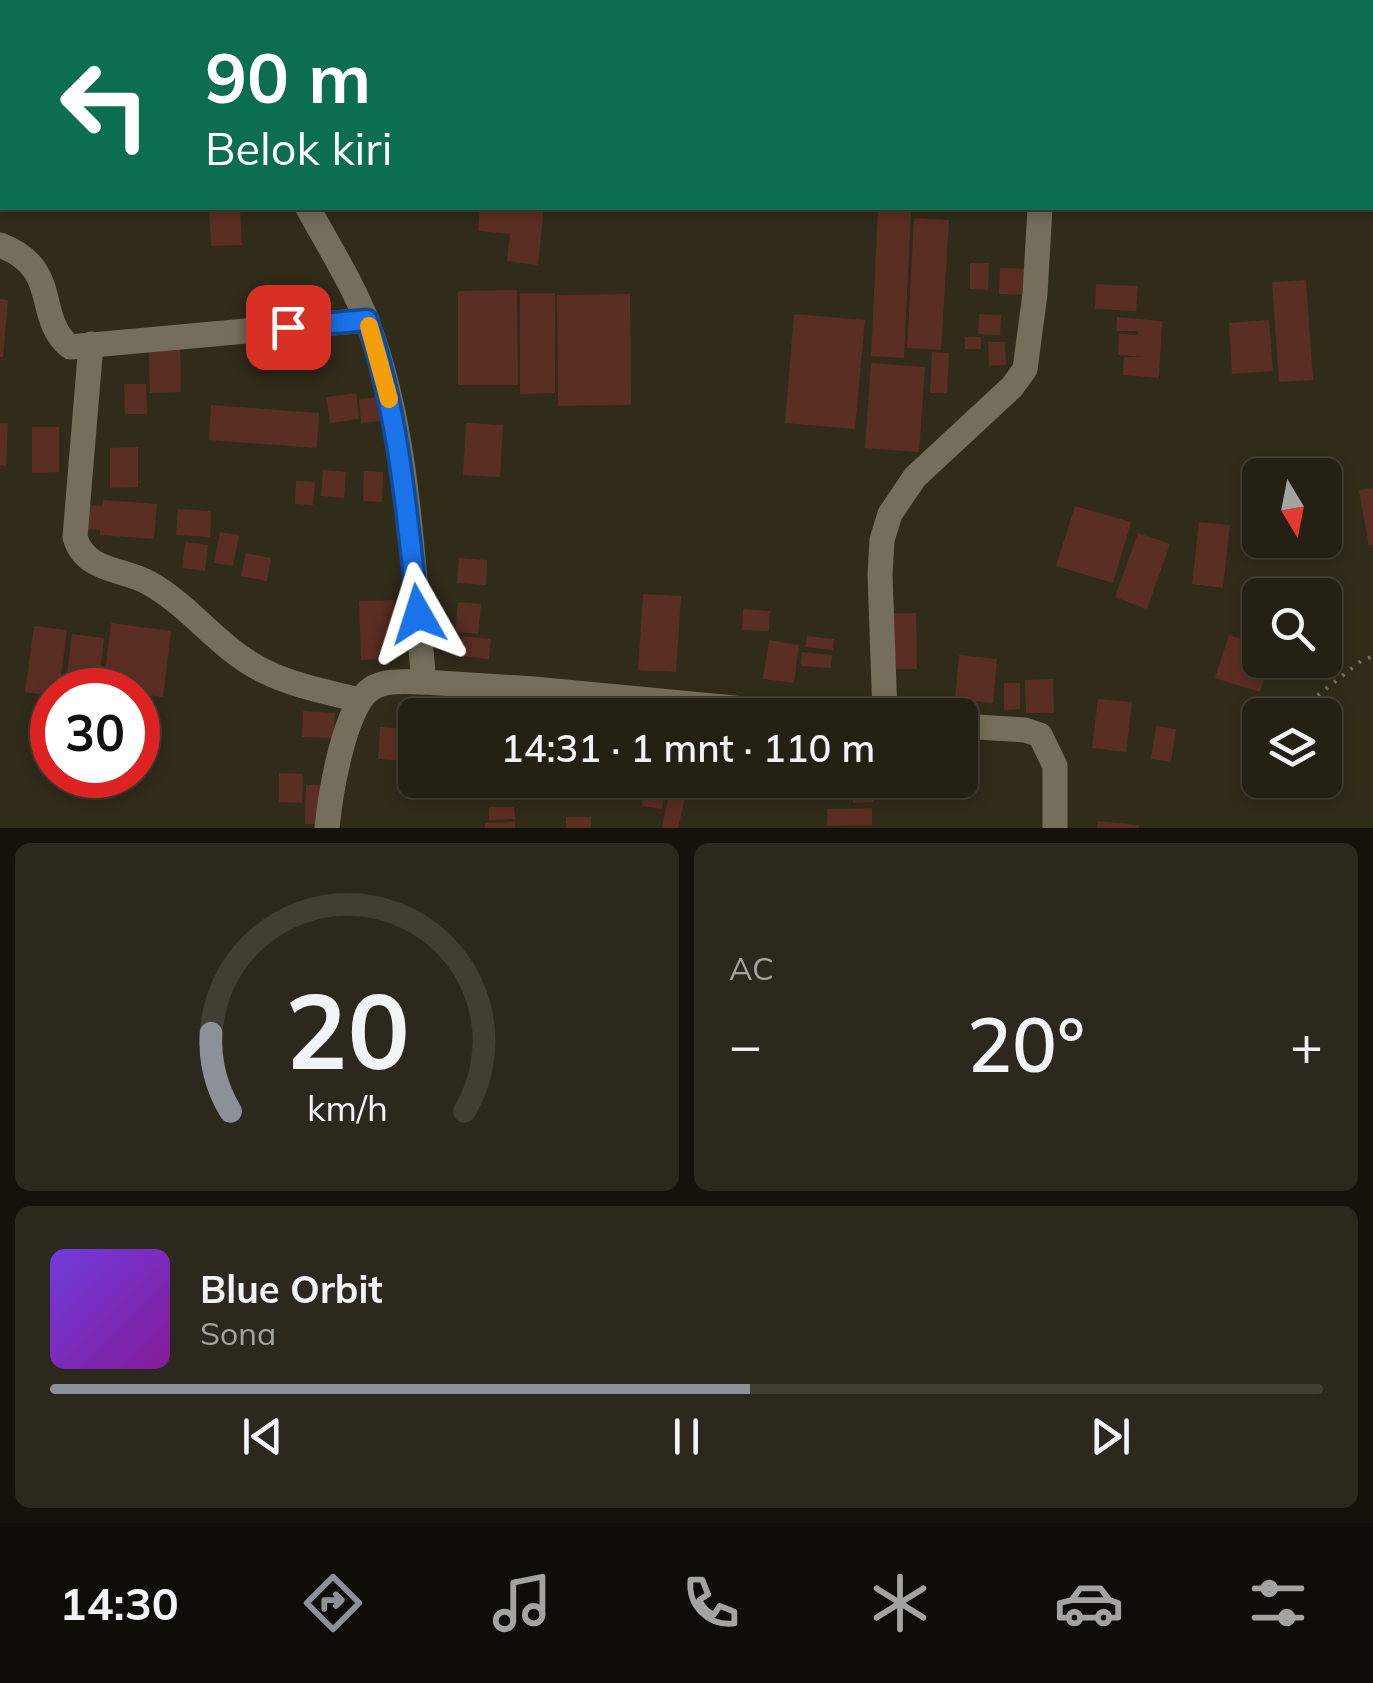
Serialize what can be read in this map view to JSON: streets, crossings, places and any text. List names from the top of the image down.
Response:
{
  "north": "bottom",
  "page": {
    "turn": ["90 m", "Belok kiri"],
    "limit": "30",
    "trip": "14:31 · 1 mnt · 110 m",
    "tile": "AC",
    "heat": ["−", "20°", "+"],
    "song": ["Blue Orbit", "Sona"],
    "tabs": "14:30",
    "gauge": ["20", "km/h"]
  }
}
